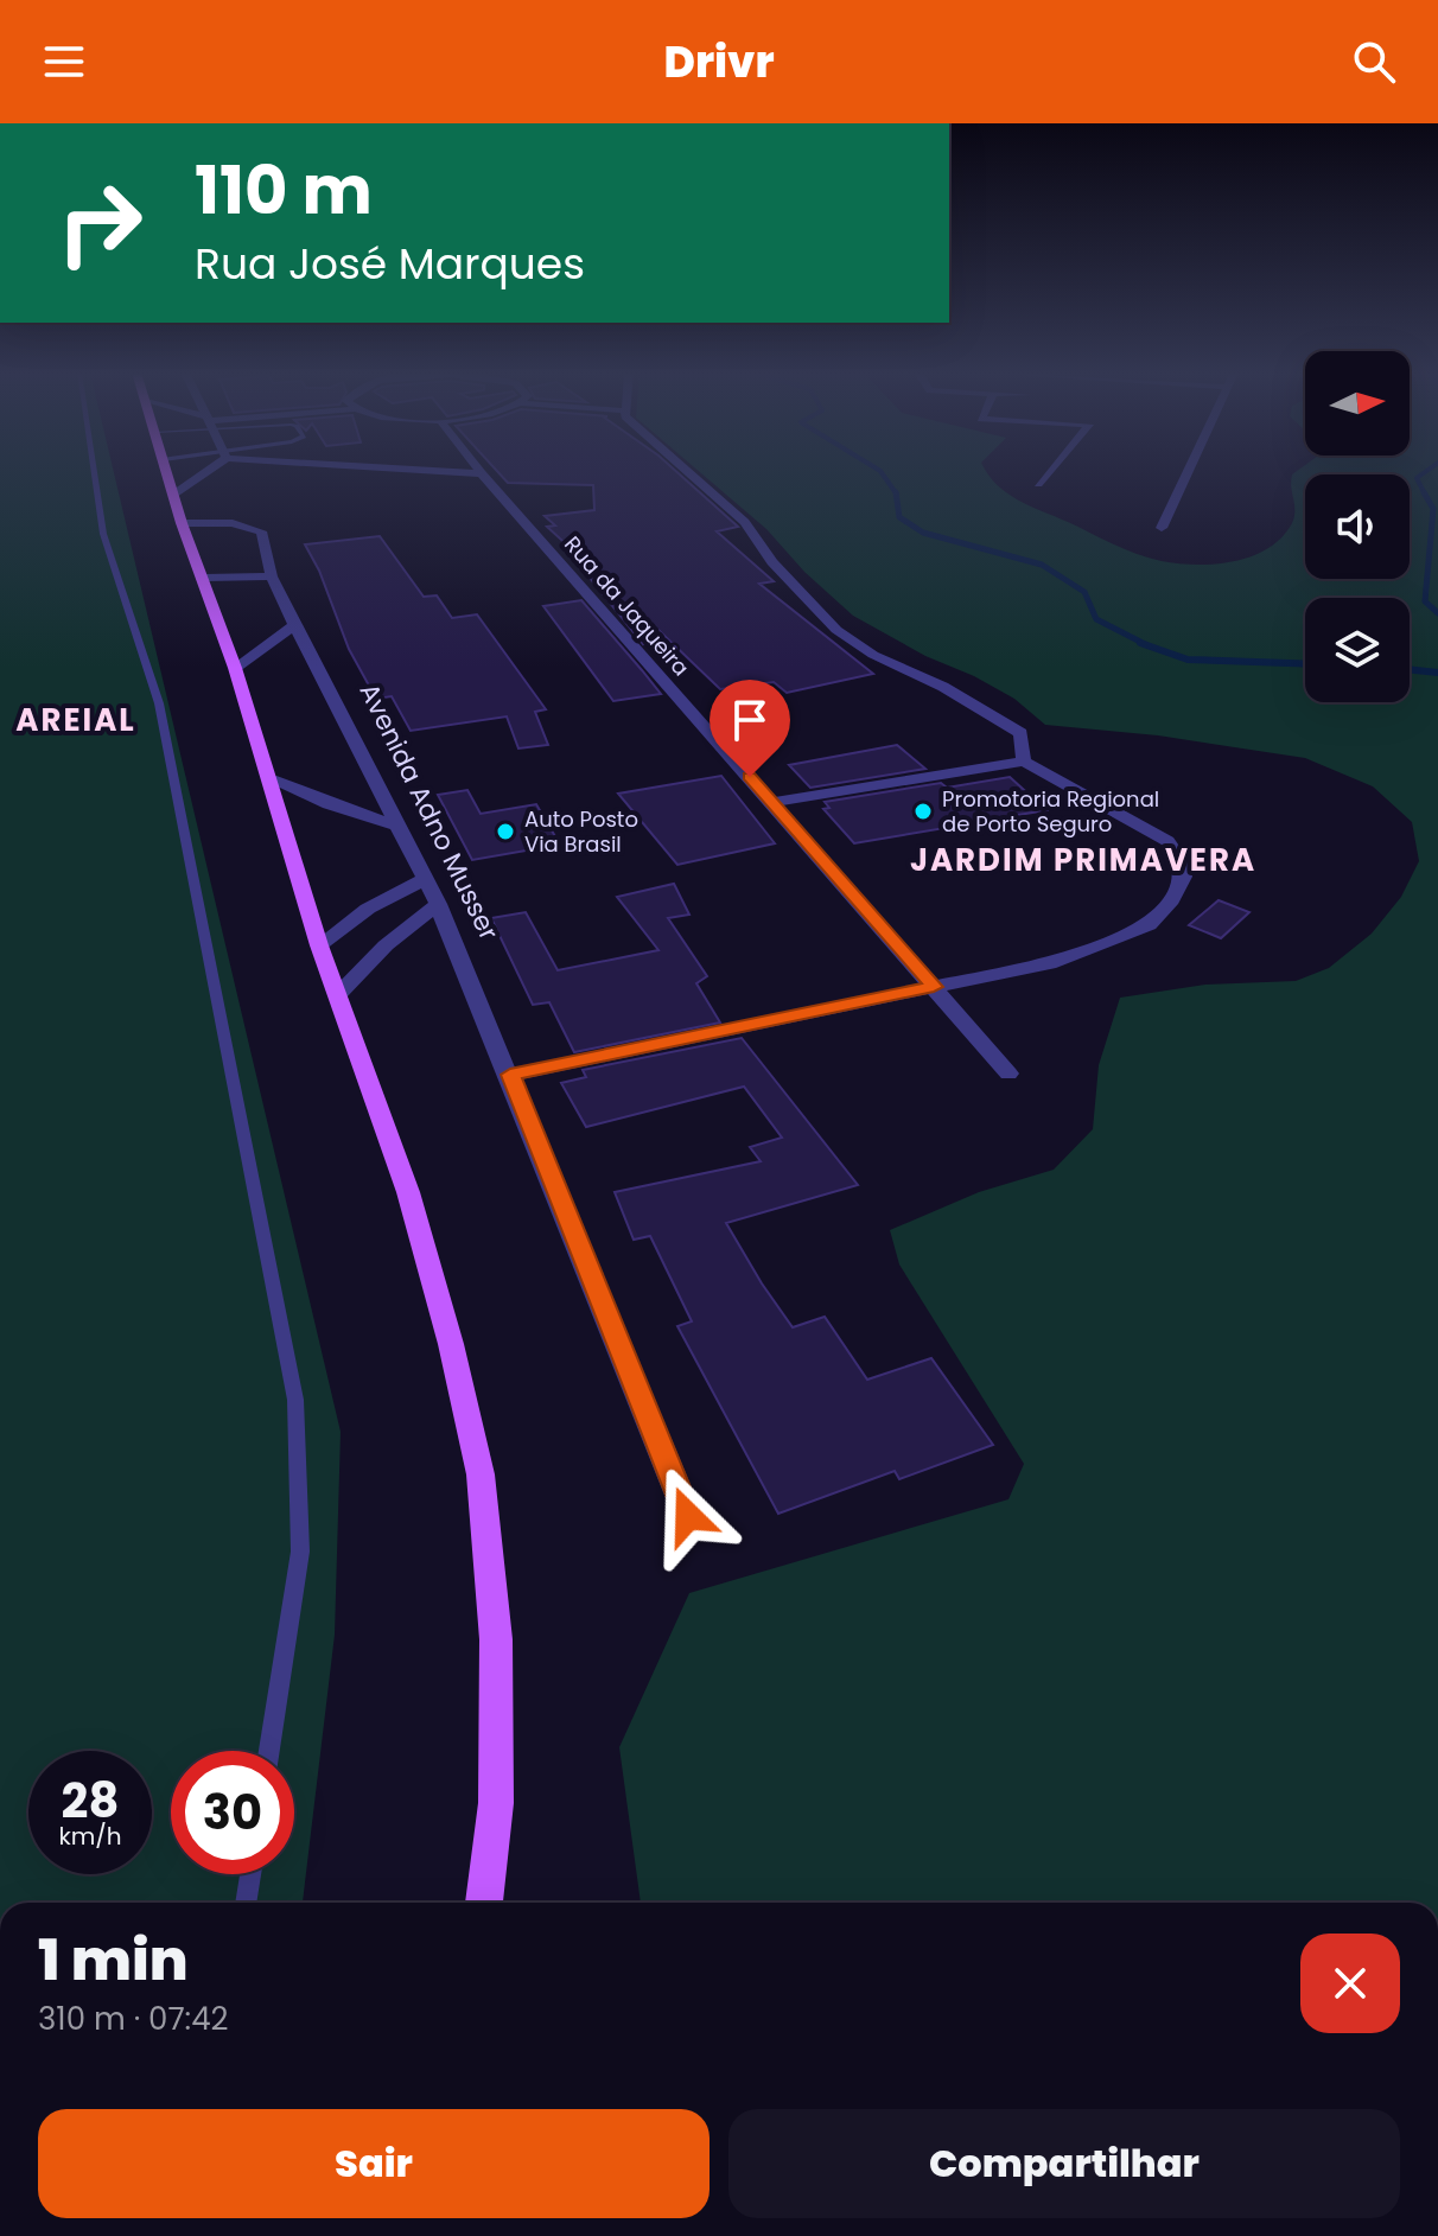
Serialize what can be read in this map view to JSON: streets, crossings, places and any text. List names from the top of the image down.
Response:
{
  "streets": {
    "street": ["Rua da Jaqueira", "Avenida Adno Musser"]
  },
  "districts": ["AREIAL", "JARDIM PRIMAVERA"],
  "places": ["Promotoria Regional de Porto Seguro", "Auto Posto Via Brasil"],
  "north": "right",
  "page": {
    "header": "Drivr",
    "turn": ["110 m", "Rua José Marques"],
    "speed": "28 km/h",
    "limit": "30",
    "heading": ["1 min", "310 m · 07:42"],
    "buttons": ["Sair", "Compartilhar"]
  }
}
